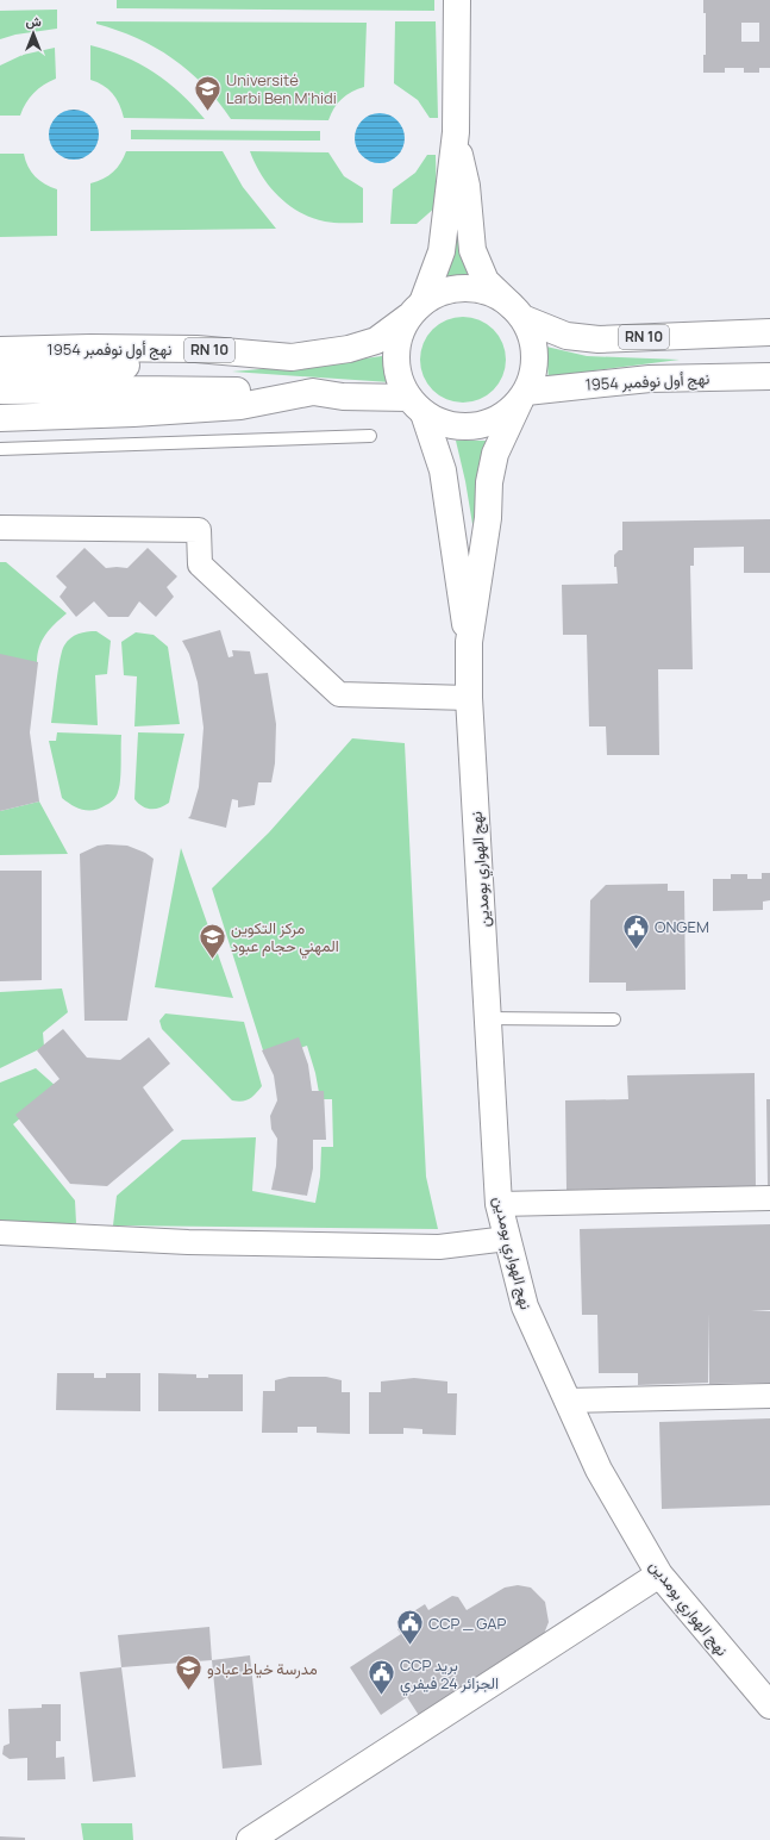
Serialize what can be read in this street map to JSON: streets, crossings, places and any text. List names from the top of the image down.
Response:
{
  "streets": {
    "main road": ["RN 10", "نهج أول نوفمبر 1954", "نهج الهواري بومدين"]
  },
  "crossings": [
    ["RN 10", "نهج أول نوفمبر 1954"]
  ],
  "places": {
    "school or university": ["Université Larbi Ben M'hidi", "مركز التكوين المهني حجام عبود", "مدرسة خياط عبادو"],
    "public building": ["ONGEM", "CCP _ GAP", "CCP بريد الجزائر 24 فيفري"]
  },
  "north": "top"
}
